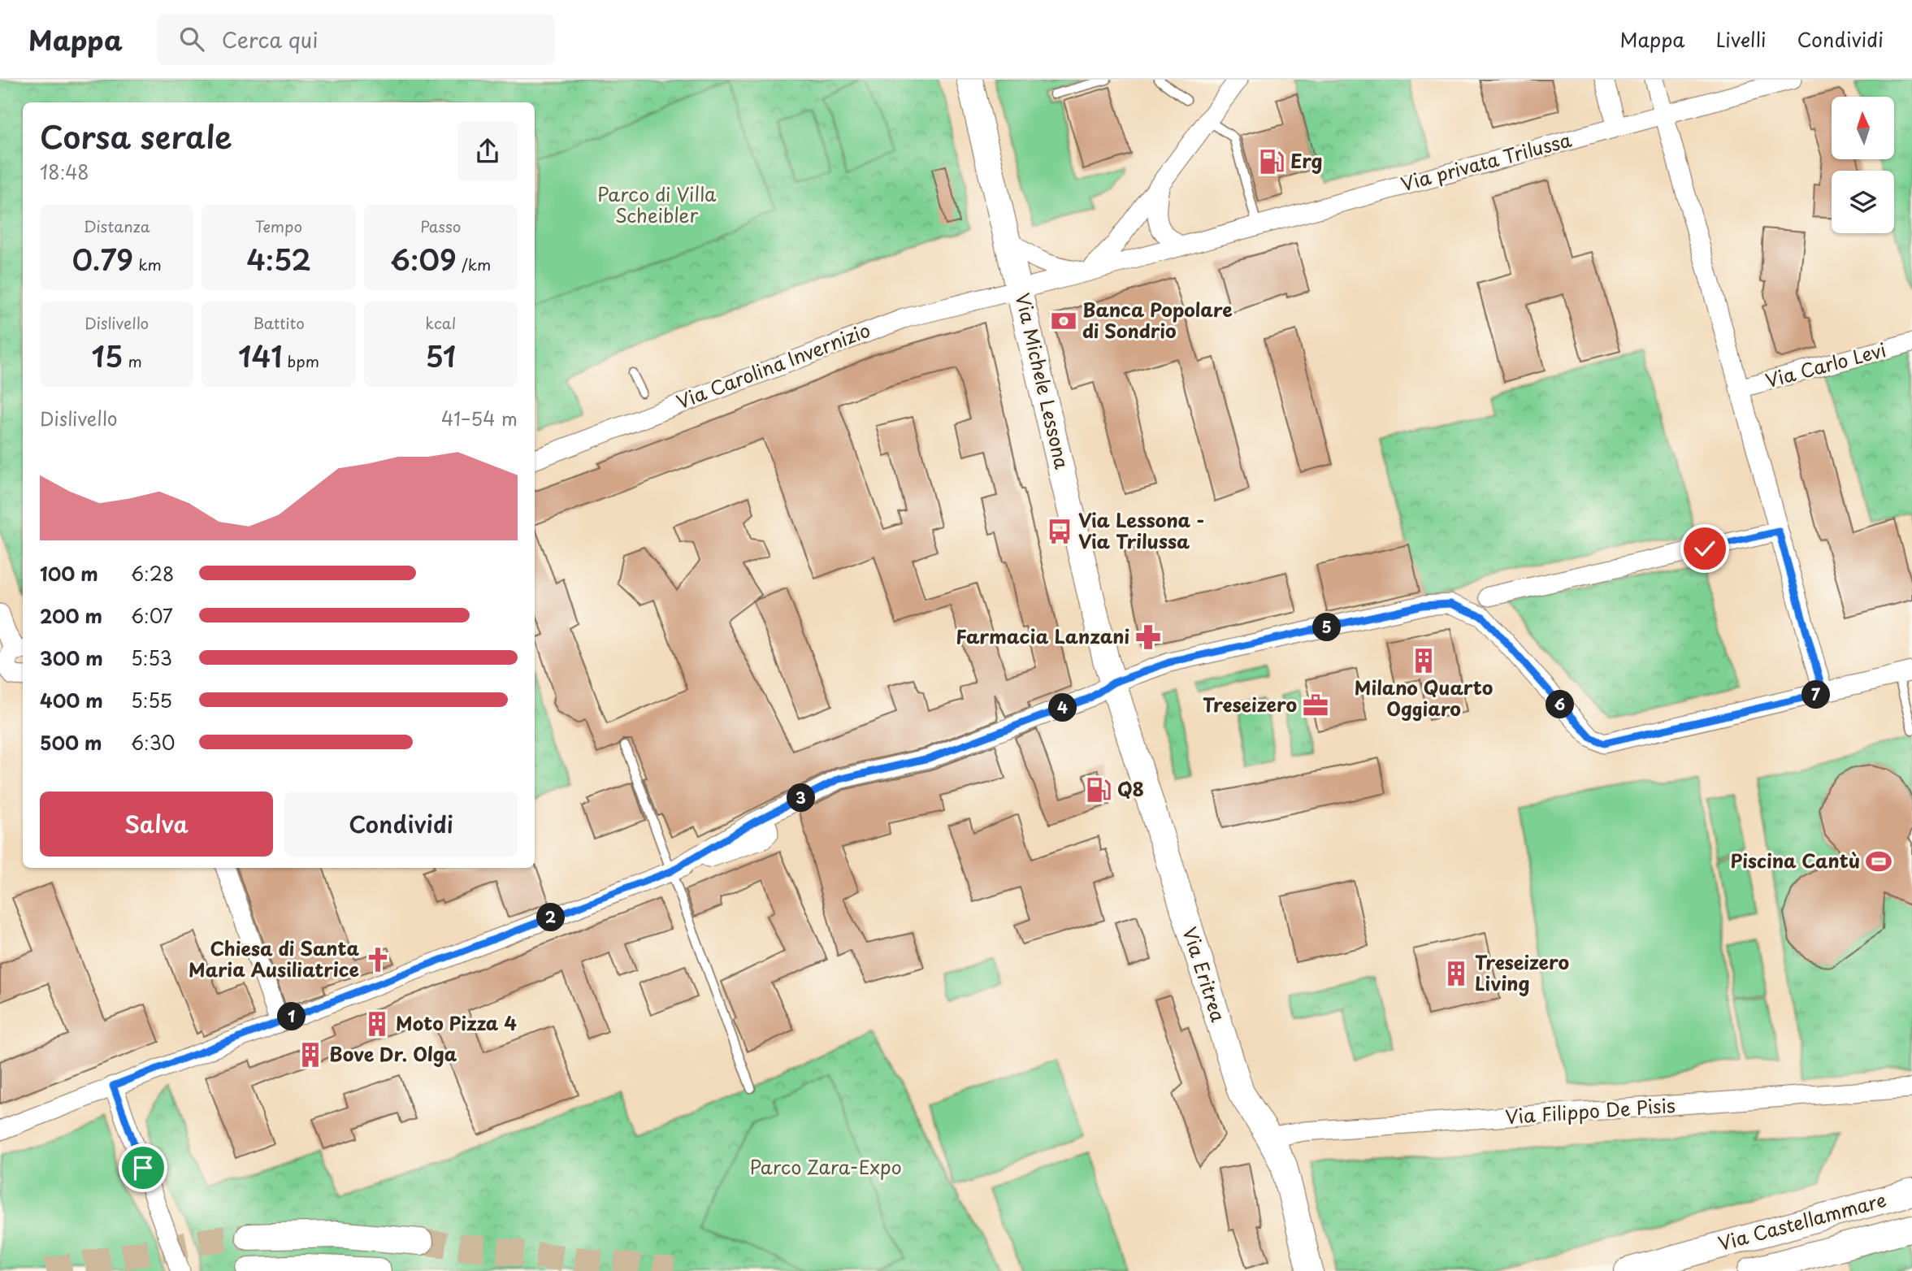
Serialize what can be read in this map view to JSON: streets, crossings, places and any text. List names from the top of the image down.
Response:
{
  "streets": {
    "street": [
      "Via privata Trilussa",
      "Via Carlo Levi",
      "Via Carolina Invernizio",
      "Via Michele Lessona",
      "Via Eritrea",
      "Via Filippo De Pisis",
      "Via Castellammare"
    ]
  },
  "crossings": [
    ["Via privata Trilussa", "Via Carolina Invernizio"],
    ["Via Carolina Invernizio", "Via Michele Lessona"],
    ["Via Michele Lessona", "Via Eritrea"],
    ["Via Eritrea", "Via Filippo De Pisis"]
  ],
  "parks": ["Parco di Villa Scheibler", "Parco Zara-Expo"],
  "places": {
    "fuel station": ["Erg", "Q8"],
    "bank": ["Banca Popolare di Sondrio"],
    "bus stop": ["Via Lessona - Via Trilussa"],
    "pharmacy": ["Farmacia Lanzani"],
    "building": [
      "Milano Quarto Oggiaro",
      "Treseizero Living",
      "Moto Pizza 4",
      "Bove Dr. Olga"
    ],
    "office": ["Treseizero"],
    "sports": ["Piscina Cantù"],
    "church": ["Chiesa di Santa Maria Ausiliatrice"]
  },
  "north": "top",
  "page": {
    "header": "Mappa",
    "search": "Cerca qui",
    "nav": ["Mappa", "Livelli", "Condividi"],
    "heading": ["Corsa serale", "18:48"],
    "stats": [
      ["Distanza", "0.79 km"],
      ["Tempo", "4:52"],
      ["Passo", "6:09 /km"],
      ["Dislivello", "15 m"],
      ["Battito", "141 bpm"],
      ["kcal", "51"]
    ],
    "chart": ["Dislivello", "41–54 m"],
    "list": [
      {
        "name": "100 m",
        "note": "6:28"
      },
      {
        "name": "200 m",
        "note": "6:07"
      },
      {
        "name": "300 m",
        "note": "5:53"
      },
      {
        "name": "400 m",
        "note": "5:55"
      },
      {
        "name": "500 m",
        "note": "6:30"
      }
    ],
    "pins": [
      "5",
      "7",
      "6",
      "4",
      "3",
      "2",
      "1"
    ],
    "buttons": ["Salva", "Condividi"]
  }
}
